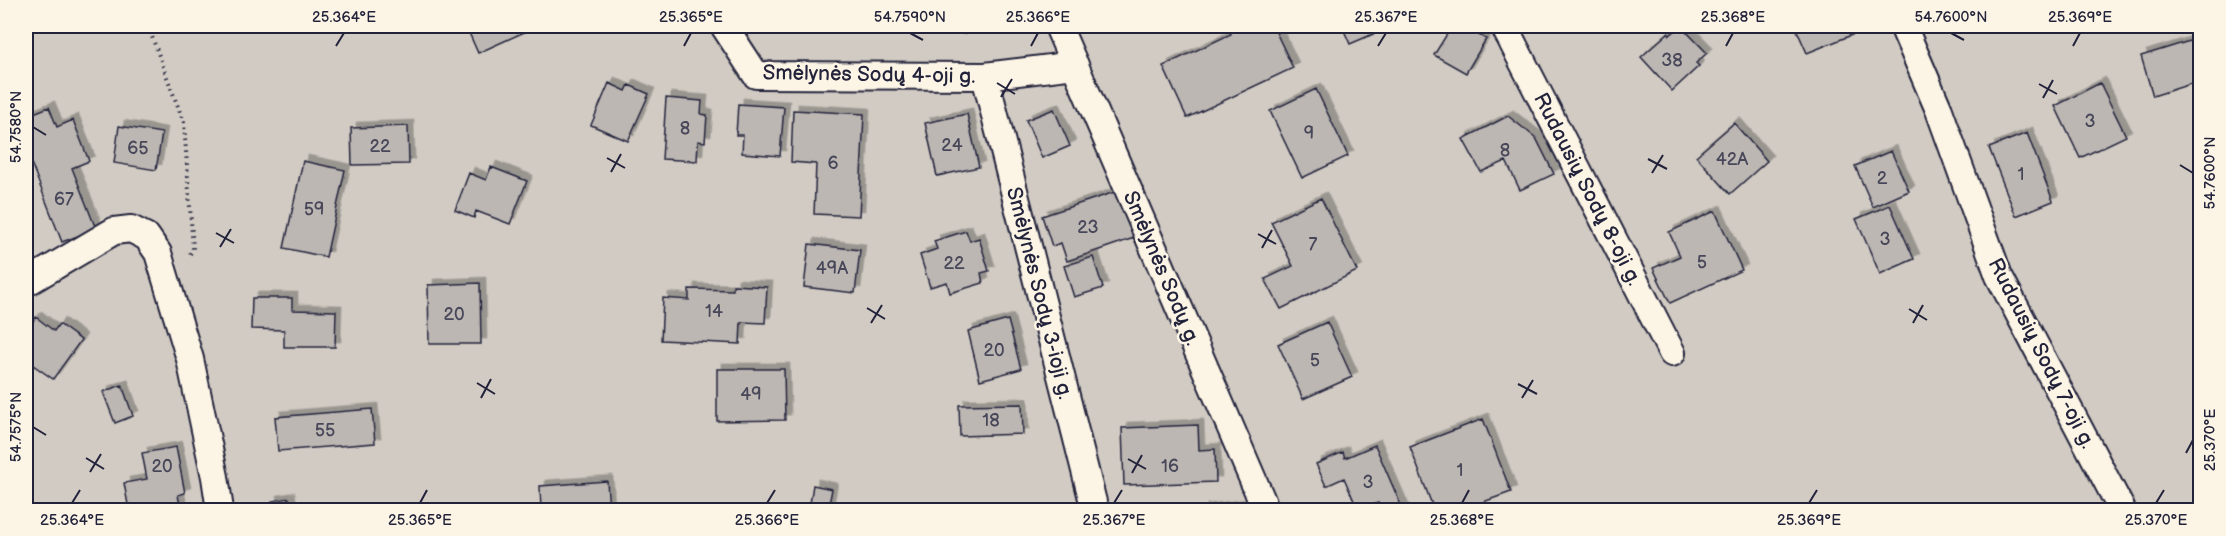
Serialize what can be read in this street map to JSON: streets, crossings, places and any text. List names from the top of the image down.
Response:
{
  "streets": {
    "street": [
      "Smėlynės Sodų 4-oji g.",
      "Rudausių Sodų 8-oji g.",
      "Smėlynės Sodų g.",
      "Smėlynės Sodų 3-ioji g.",
      "Rudausių Sodų 7-oji g."
    ]
  },
  "crossings": [
    ["Smėlynės Sodų 4-oji g.", "Smėlynės Sodų g."],
    ["Smėlynės Sodų 4-oji g.", "Smėlynės Sodų 3-ioji g."]
  ],
  "house_numbers": [
    "38",
    "3",
    "8",
    "9",
    "24",
    "22",
    "65",
    "8",
    "42A",
    "6",
    "1",
    "2",
    "67",
    "59",
    "23",
    "3",
    "7",
    "5",
    "22",
    "49A",
    "14",
    "20",
    "20",
    "5",
    "49",
    "18",
    "55",
    "20",
    "16",
    "1",
    "3"
  ],
  "coordinates": [
    "25.364°E",
    "25.365°E",
    "54.7590°N",
    "25.366°E",
    "25.367°E",
    "25.368°E",
    "54.7600°N",
    "25.369°E",
    "54.7580°N",
    "54.7575°N",
    "25.370°E"
  ]
}
